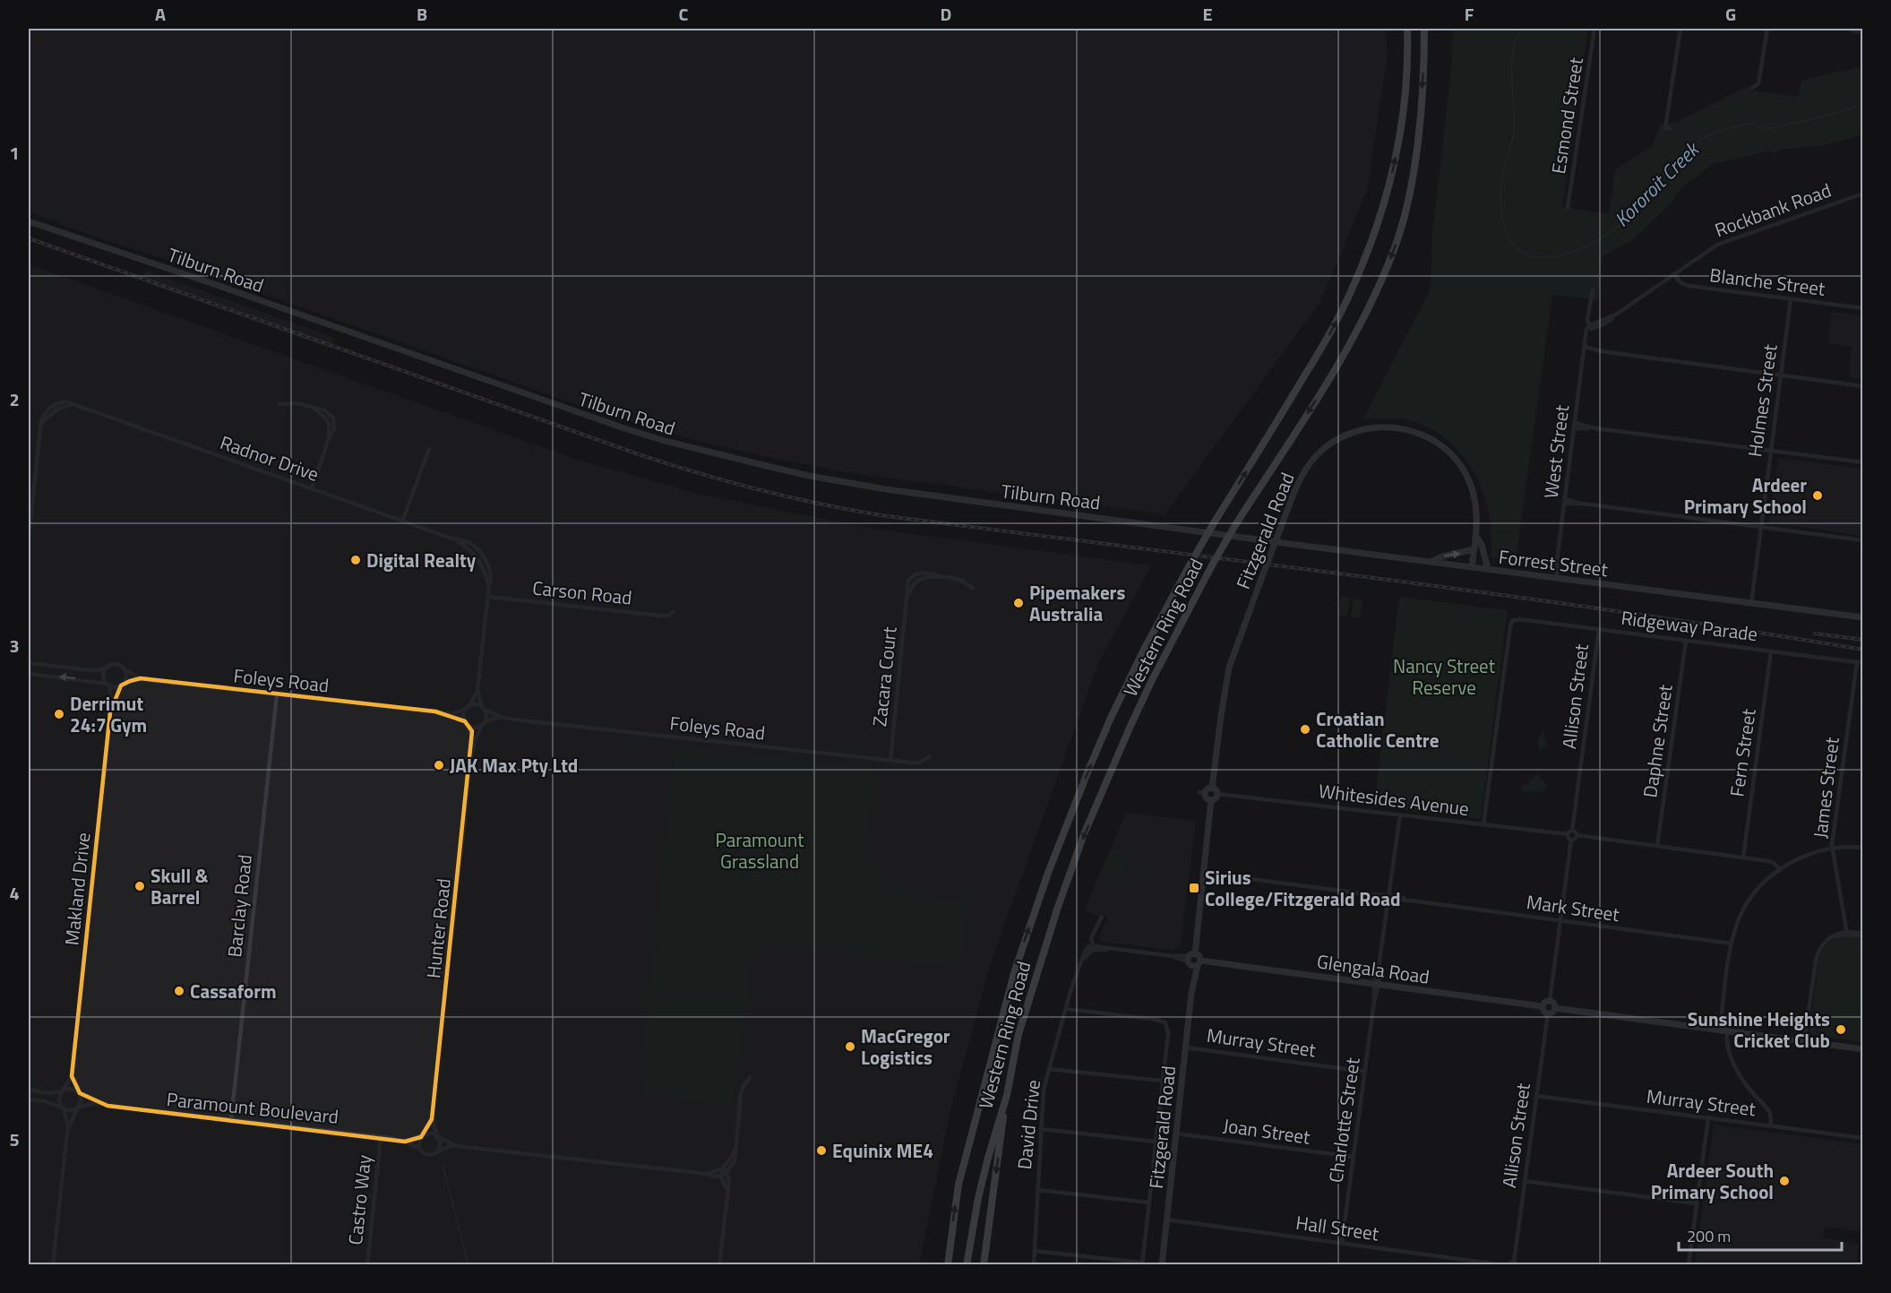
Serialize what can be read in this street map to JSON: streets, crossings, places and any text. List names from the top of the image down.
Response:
{
  "streets": {
    "highway": ["Western Ring Road"],
    "street": [
      "Esmond Street",
      "Rockbank Road",
      "Tilburn Road",
      "Blanche Street",
      "Holmes Street",
      "West Street",
      "Radnor Drive",
      "Fitzgerald Road",
      "Forrest Street",
      "Carson Road",
      "Ridgeway Parade",
      "Zacara Court",
      "Foleys Road",
      "Allison Street",
      "Daphne Street",
      "Fern Street",
      "James Street",
      "Whitesides Avenue",
      "Makland Drive",
      "Barclay Road",
      "Mark Street",
      "Hunter Road",
      "Glengala Road",
      "Murray Street",
      "Paramount Boulevard",
      "Charlotte Street",
      "David Drive",
      "Joan Street",
      "Castro Way",
      "Hall Street"
    ]
  },
  "crossings": [
    ["Rockbank Road", "Blanche Street"],
    ["Rockbank Road", "West Street"],
    ["Tilburn Road", "Forrest Street"],
    ["Blanche Street", "Holmes Street"],
    ["Holmes Street", "Forrest Street"],
    ["West Street", "Forrest Street"],
    ["Radnor Drive", "Carson Road"],
    ["Radnor Drive", "Foleys Road"],
    ["Radnor Drive", "Hunter Road"],
    ["Fitzgerald Road", "Forrest Street"],
    ["Fitzgerald Road", "Mark Street"],
    ["Fitzgerald Road", "Glengala Road"],
    ["Fitzgerald Road", "Murray Street"],
    ["Fitzgerald Road", "Joan Street"],
    ["Fitzgerald Road", "Hall Street"],
    ["Ridgeway Parade", "Allison Street"],
    ["Ridgeway Parade", "Daphne Street"],
    ["Ridgeway Parade", "Fern Street"],
    ["Ridgeway Parade", "James Street"],
    ["Ridgeway Parade", "Whitesides Avenue"],
    ["Zacara Court", "Foleys Road"],
    ["Foleys Road", "Makland Drive"],
    ["Foleys Road", "Barclay Road"],
    ["Foleys Road", "Hunter Road"],
    ["Allison Street", "Whitesides Avenue"],
    ["Allison Street", "Glengala Road"],
    ["Allison Street", "Murray Street"],
    ["Whitesides Avenue", "Charlotte Street"],
    ["Makland Drive", "Paramount Boulevard"],
    ["Barclay Road", "Paramount Boulevard"],
    ["Mark Street", "Charlotte Street"],
    ["Hunter Road", "Paramount Boulevard"],
    ["Glengala Road", "Charlotte Street"],
    ["Murray Street", "Charlotte Street"],
    ["Paramount Boulevard", "Castro Way"],
    ["Charlotte Street", "Joan Street"],
    ["Charlotte Street", "Hall Street"]
  ],
  "water": ["Kororoit Creek"],
  "parks": ["Nancy Street Reserve", "Paramount Grassland"],
  "places": {
    "other": [
      "Ardeer Primary School",
      "Digital Realty",
      "Pipemakers Australia",
      "Derrimut 24:7 Gym",
      "Croatian Catholic Centre",
      "JAK Max Pty Ltd",
      "Skull & Barrel",
      "Cassaform",
      "Sunshine Heights Cricket Club",
      "MacGregor Logistics",
      "Equinix ME4",
      "Ardeer South Primary School"
    ],
    "transit": ["Sirius College/Fitzgerald Road"]
  },
  "scale_bar": "200 m",
  "grid": {
    "columns": [
      "A",
      "B",
      "C",
      "D",
      "E",
      "F",
      "G"
    ],
    "rows": [
      "1",
      "2",
      "3",
      "4",
      "5"
    ]
  }
}
